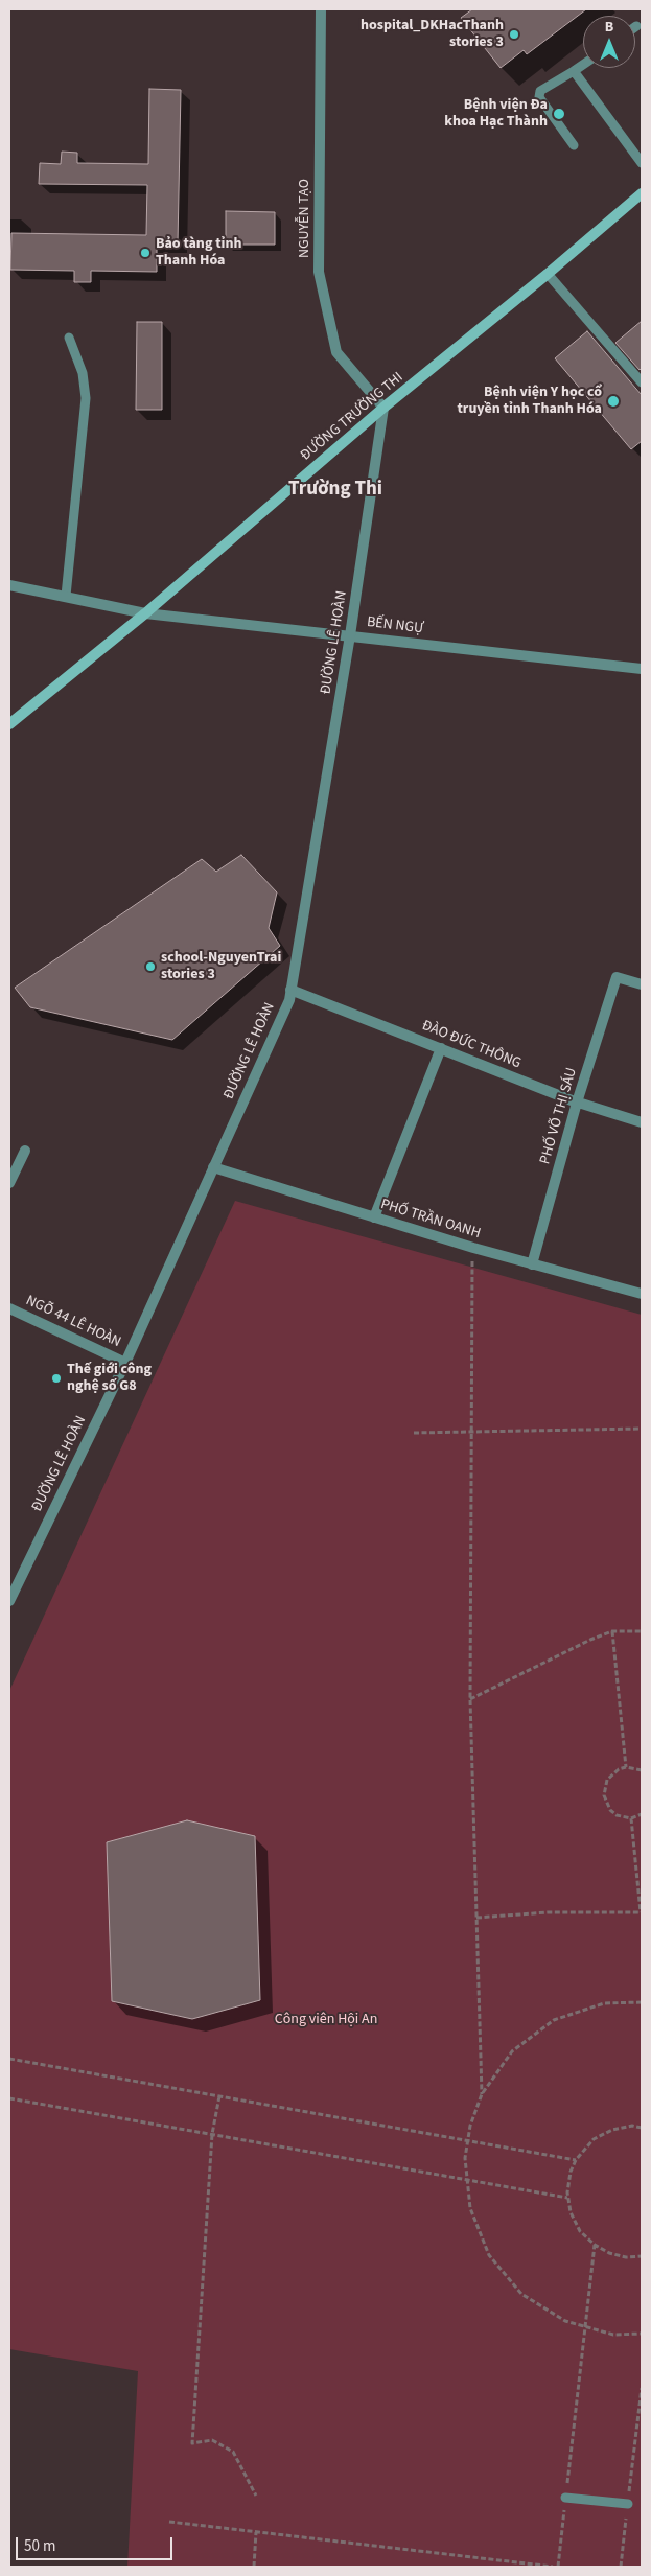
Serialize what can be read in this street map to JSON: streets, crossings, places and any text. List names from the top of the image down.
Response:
{
  "streets": {
    "main road": ["ĐƯỜNG TRƯỜNG THI"],
    "street": [
      "NGUYỄN TẠO",
      "BẾN NGỰ",
      "ĐƯỜNG LÊ HOÀN",
      "ĐÀO ĐỨC THÔNG",
      "PHỐ VÕ THỊ SÁU",
      "PHỐ TRẦN OANH",
      "NGÕ 44 LÊ HOÀN"
    ]
  },
  "crossings": [
    ["NGUYỄN TẠO", "ĐƯỜNG TRƯỜNG THI"],
    ["NGUYỄN TẠO", "ĐƯỜNG LÊ HOÀN"],
    ["ĐƯỜNG TRƯỜNG THI", "BẾN NGỰ"],
    ["ĐƯỜNG TRƯỜNG THI", "ĐƯỜNG LÊ HOÀN"],
    ["BẾN NGỰ", "ĐƯỜNG LÊ HOÀN"],
    ["ĐƯỜNG LÊ HOÀN", "ĐÀO ĐỨC THÔNG"],
    ["ĐƯỜNG LÊ HOÀN", "PHỐ TRẦN OANH"],
    ["ĐƯỜNG LÊ HOÀN", "NGÕ 44 LÊ HOÀN"],
    ["ĐÀO ĐỨC THÔNG", "PHỐ VÕ THỊ SÁU"],
    ["PHỐ VÕ THỊ SÁU", "PHỐ TRẦN OANH"]
  ],
  "districts": ["Trường Thi"],
  "parks": ["Công viên Hội An"],
  "places": [
    "hospital_DKHacThanh stories 3",
    "Bệnh viện Đa khoa Hạc Thành",
    "Bảo tàng tỉnh Thanh Hóa",
    "Bệnh viện Y học cổ truyền tỉnh Thanh Hóa",
    "school-NguyenTrai stories 3",
    "Thế giới công nghệ số G8"
  ],
  "scale_bar": "50 m",
  "north": "top"
}
